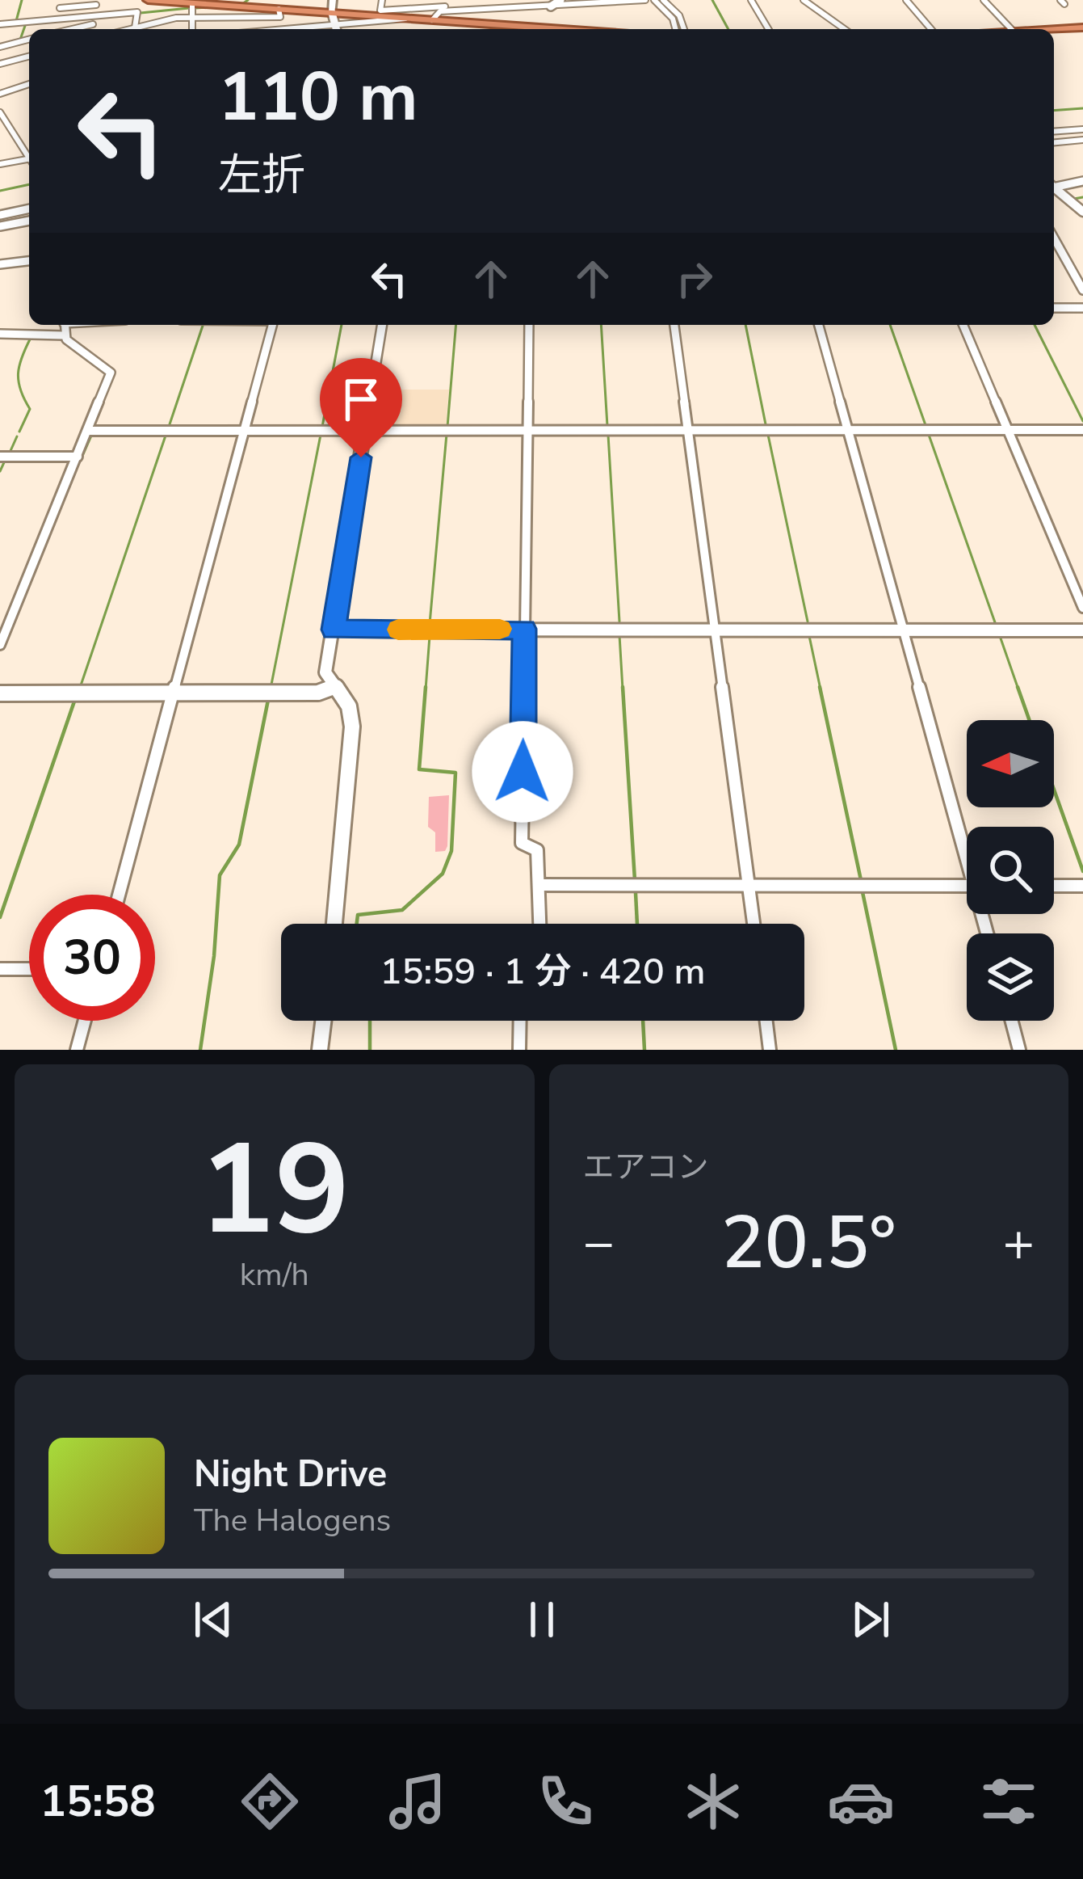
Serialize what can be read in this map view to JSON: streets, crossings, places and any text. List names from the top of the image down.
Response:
{
  "north": "left",
  "page": {
    "turn": ["110 m", "左折"],
    "limit": "30",
    "trip": "15:59 · 1 分 · 420 m",
    "tile": [
      ["19", "km/h"],
      "エアコン"
    ],
    "heat": ["−", "20.5°", "+"],
    "song": ["Night Drive", "The Halogens"],
    "tabs": "15:58"
  }
}
